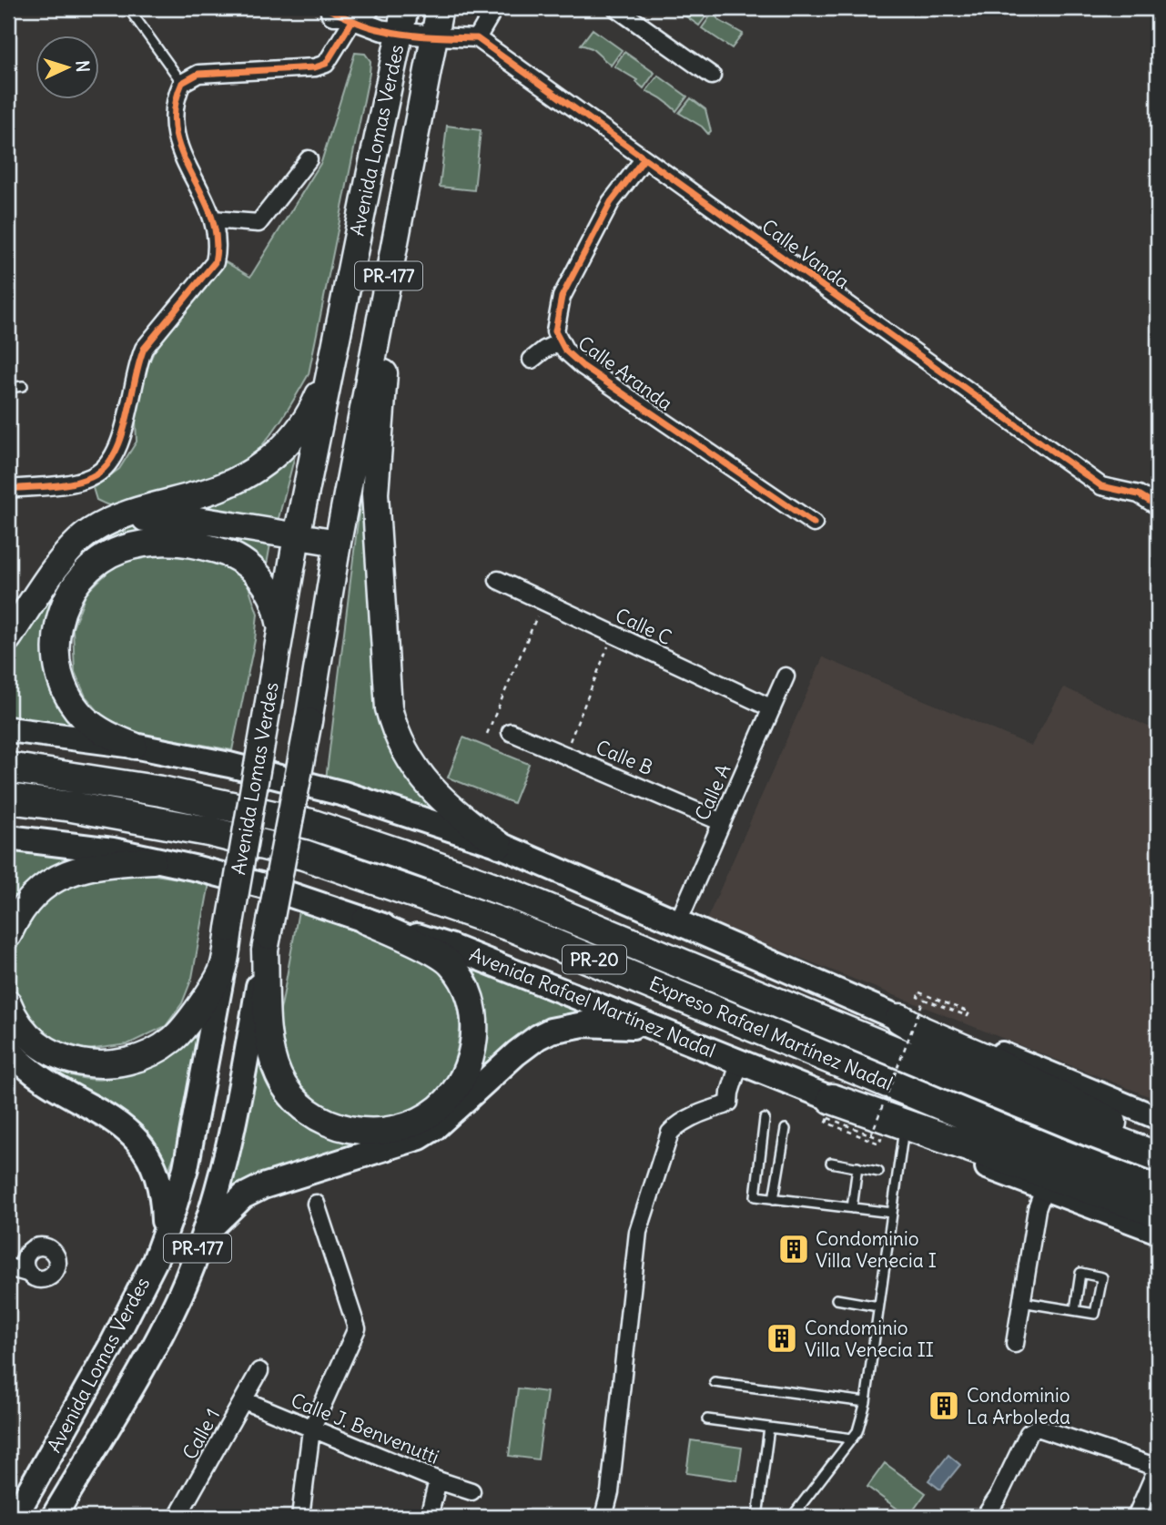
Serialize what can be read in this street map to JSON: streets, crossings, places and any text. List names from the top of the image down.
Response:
{
  "streets": {
    "highway": [
      "Avenida Lomas Verdes",
      "PR-177",
      "PR-20",
      "Expreso Rafael Martínez Nadal"
    ],
    "main road": ["Avenida Rafael Martínez Nadal"],
    "street": [
      "Calle Vanda",
      "Calle Aranda",
      "Calle C",
      "Calle B",
      "Calle A",
      "Calle J. Benvenutti",
      "Calle 1"
    ]
  },
  "crossings": [
    ["Calle Vanda", "Calle Aranda"],
    ["Calle C", "Calle A"],
    ["Calle B", "Calle A"],
    ["Calle J. Benvenutti", "Calle 1"]
  ],
  "places": {
    "building": ["Condominio Villa Venecia I", "Condominio Villa Venecia II", "Condominio La Arboleda"]
  },
  "north": "right"
}
